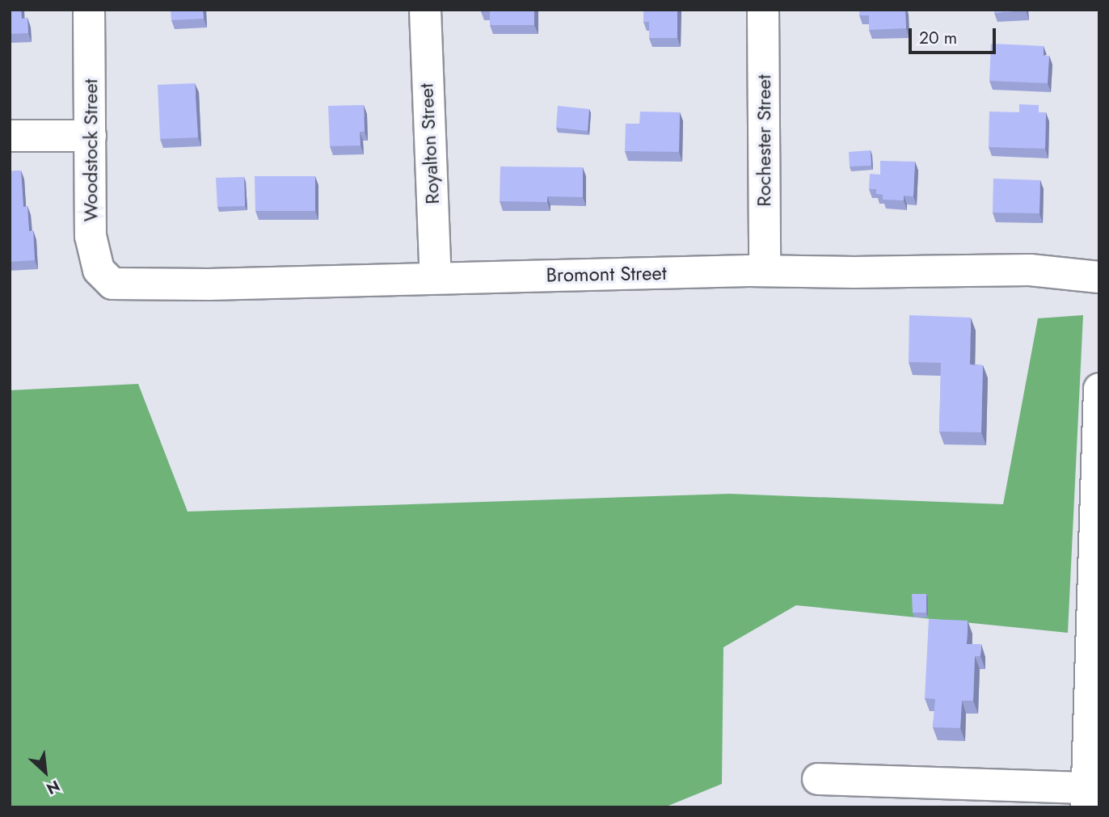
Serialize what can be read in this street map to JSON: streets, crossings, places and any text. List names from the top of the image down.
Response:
{
  "streets": {
    "street": [
      "Rochester Street",
      "Royalton Street",
      "Woodstock Street",
      "Bromont Street"
    ]
  },
  "crossings": [
    ["Rochester Street", "Bromont Street"],
    ["Royalton Street", "Bromont Street"],
    ["Woodstock Street", "Bromont Street"]
  ],
  "scale_bar": "20 m",
  "north": "bottom right"
}
